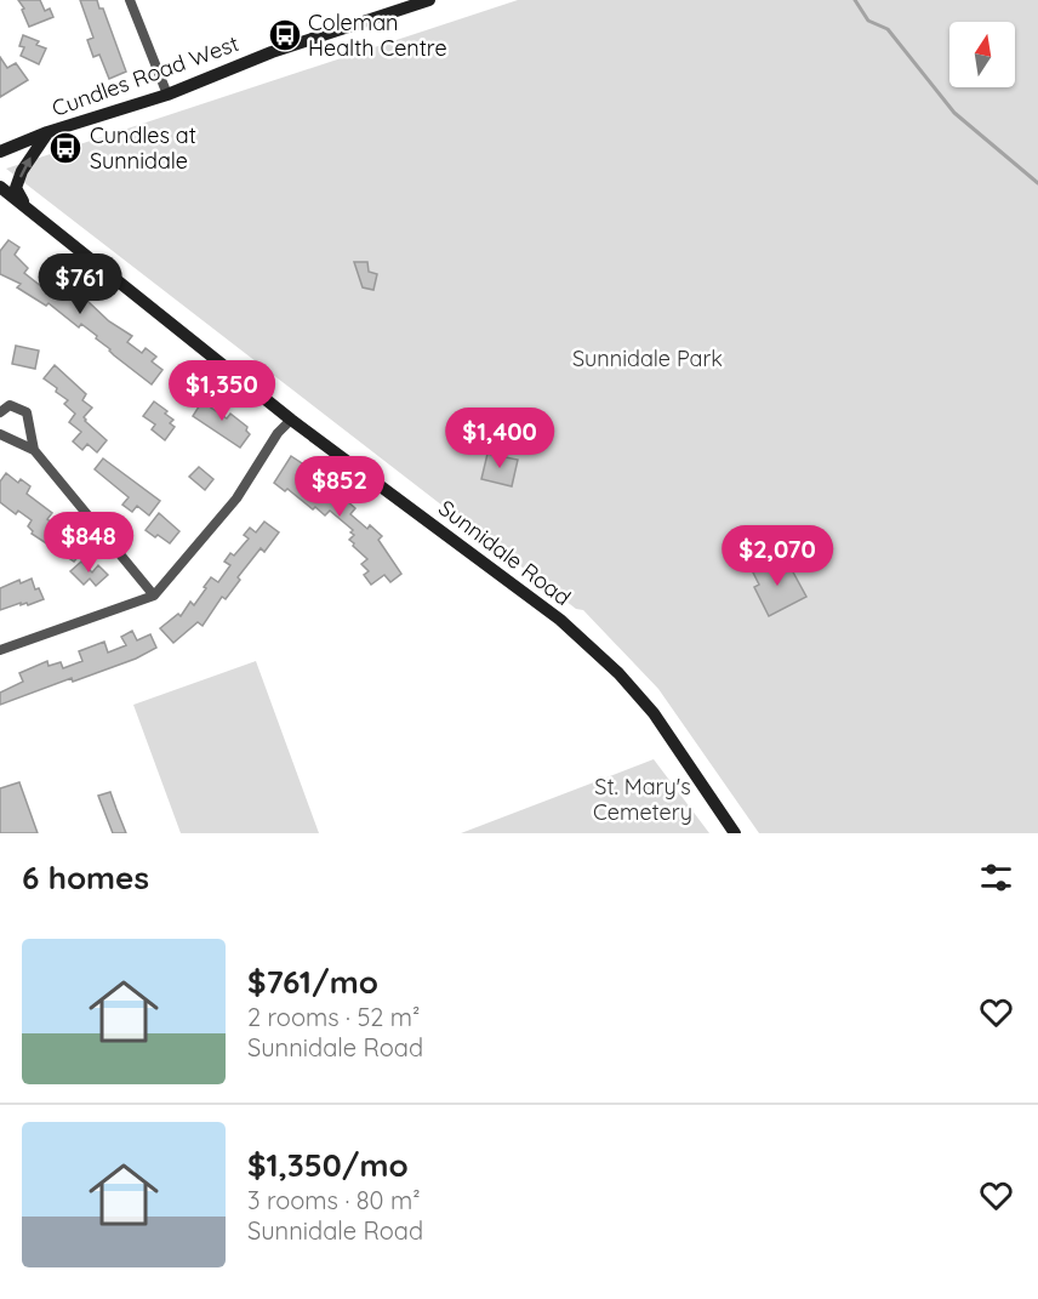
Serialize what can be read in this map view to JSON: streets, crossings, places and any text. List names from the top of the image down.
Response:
{
  "streets": {
    "main road": ["Cundles Road West", "Sunnidale Road"]
  },
  "parks": ["Sunnidale Park", "St. Mary's Cemetery"],
  "places": {
    "bus stop": ["Coleman Health Centre", "Cundles at Sunnidale"]
  },
  "north": "top",
  "page": {
    "price": [
      "$761",
      "$1,350",
      "$1,400",
      "$852",
      "$848",
      "$2,070"
    ],
    "heading": "6 homes",
    "list": [
      {
        "name": "$761/mo",
        "note": "2 rooms · 52 m² · Sunnidale Road"
      },
      {
        "name": "$1,350/mo",
        "note": "3 rooms · 80 m² · Sunnidale Road"
      }
    ]
  }
}
